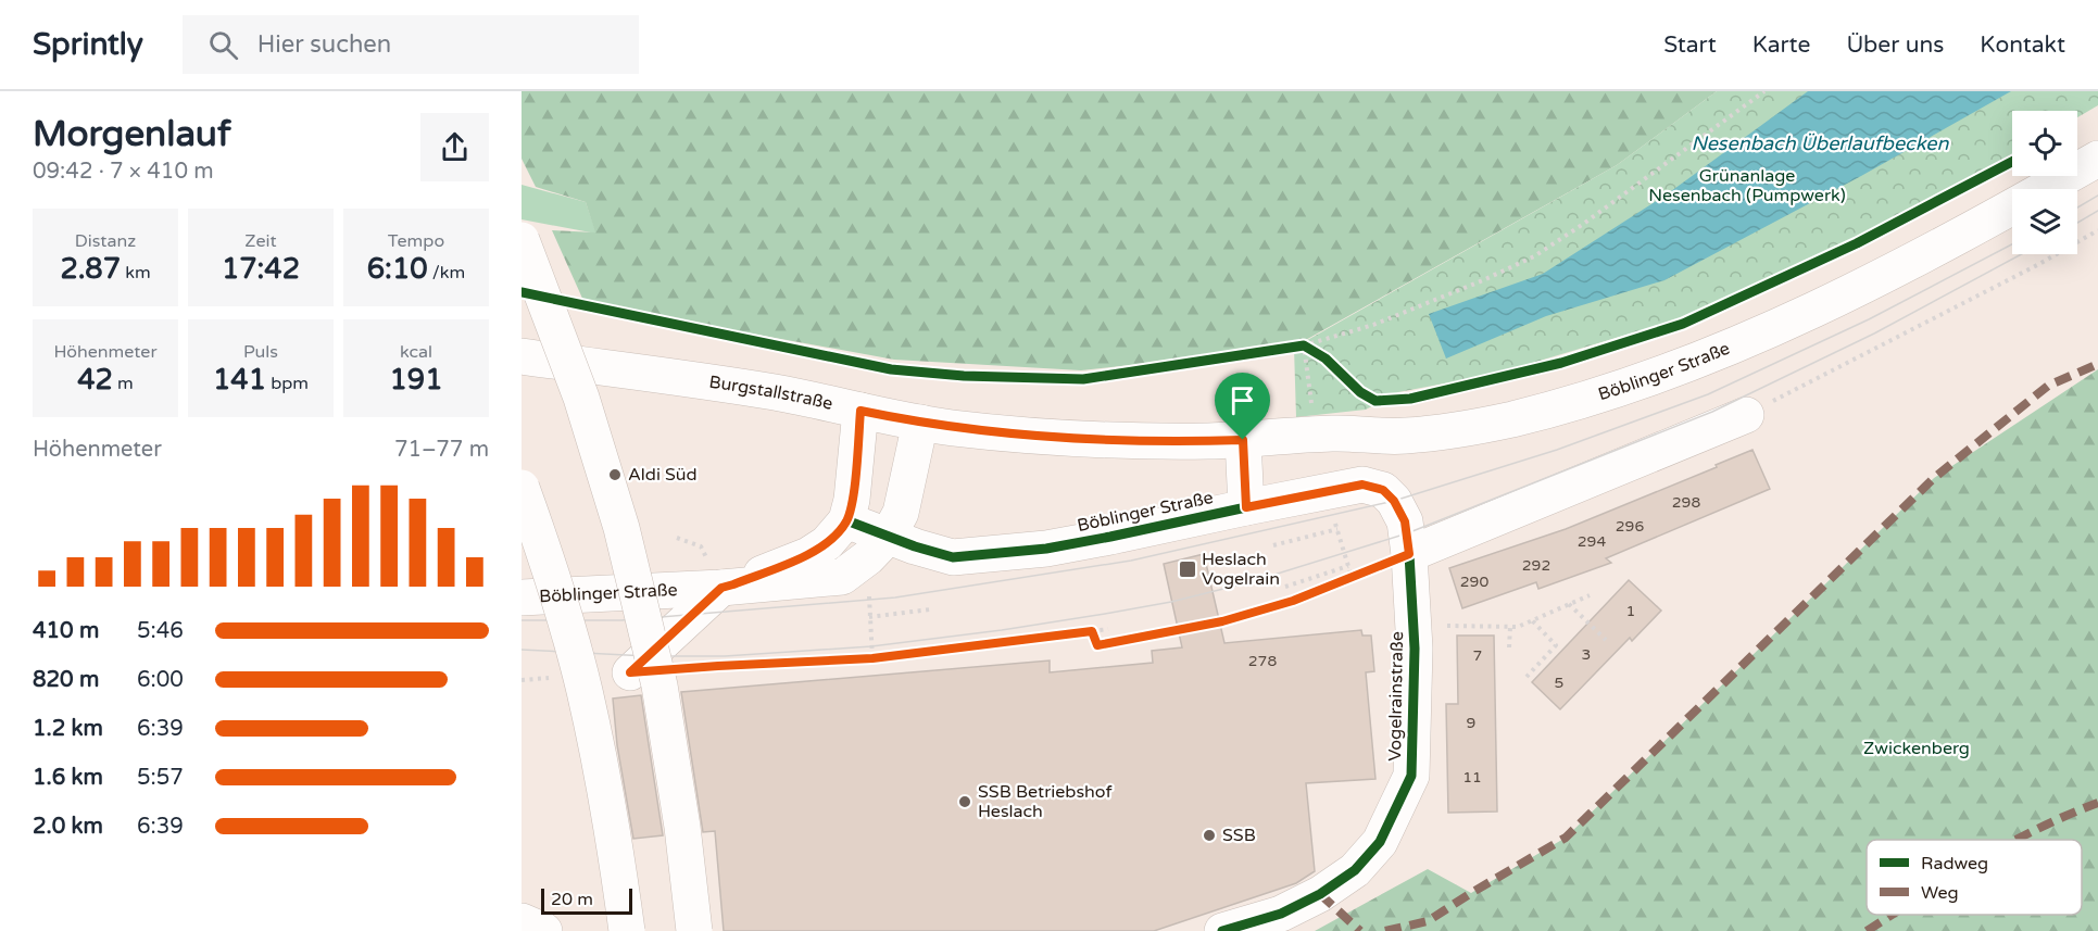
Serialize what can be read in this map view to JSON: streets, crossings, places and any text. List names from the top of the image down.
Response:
{
  "streets": {
    "main road": ["Böblinger Straße", "Burgstallstraße", "Vogelrainstraße"]
  },
  "crossings": [
    ["Böblinger Straße", "Burgstallstraße"],
    ["Böblinger Straße", "Vogelrainstraße"]
  ],
  "water": ["Nesenbach Überlaufbecken"],
  "parks": ["Grünanlage Nesenbach (Pumpwerk)", "Zwickenberg"],
  "places": {
    "other": ["Aldi Süd", "SSB Betriebshof Heslach", "SSB"],
    "transit": ["Heslach Vogelrain"]
  },
  "house_numbers": [
    "298",
    "296",
    "294",
    "292",
    "290",
    "1",
    "3",
    "7",
    "278",
    "5",
    "9",
    "11"
  ],
  "legend": ["Radweg", "Weg"],
  "scale_bar": "20 m",
  "page": {
    "header": "Sprintly",
    "search": "Hier suchen",
    "nav": [
      "Start",
      "Karte",
      "Über uns",
      "Kontakt"
    ],
    "heading": ["Morgenlauf", "09:42 · 7 × 410 m"],
    "stats": [
      ["Distanz", "2.87 km"],
      ["Zeit", "17:42"],
      ["Tempo", "6:10 /km"],
      ["Höhenmeter", "42 m"],
      ["Puls", "141 bpm"],
      ["kcal", "191"]
    ],
    "chart": ["Höhenmeter", "71–77 m"],
    "list": [
      {
        "name": "410 m",
        "note": "5:46"
      },
      {
        "name": "820 m",
        "note": "6:00"
      },
      {
        "name": "1.2 km",
        "note": "6:39"
      },
      {
        "name": "1.6 km",
        "note": "5:57"
      },
      {
        "name": "2.0 km",
        "note": "6:39"
      }
    ],
    "scale": "20 m"
  }
}
